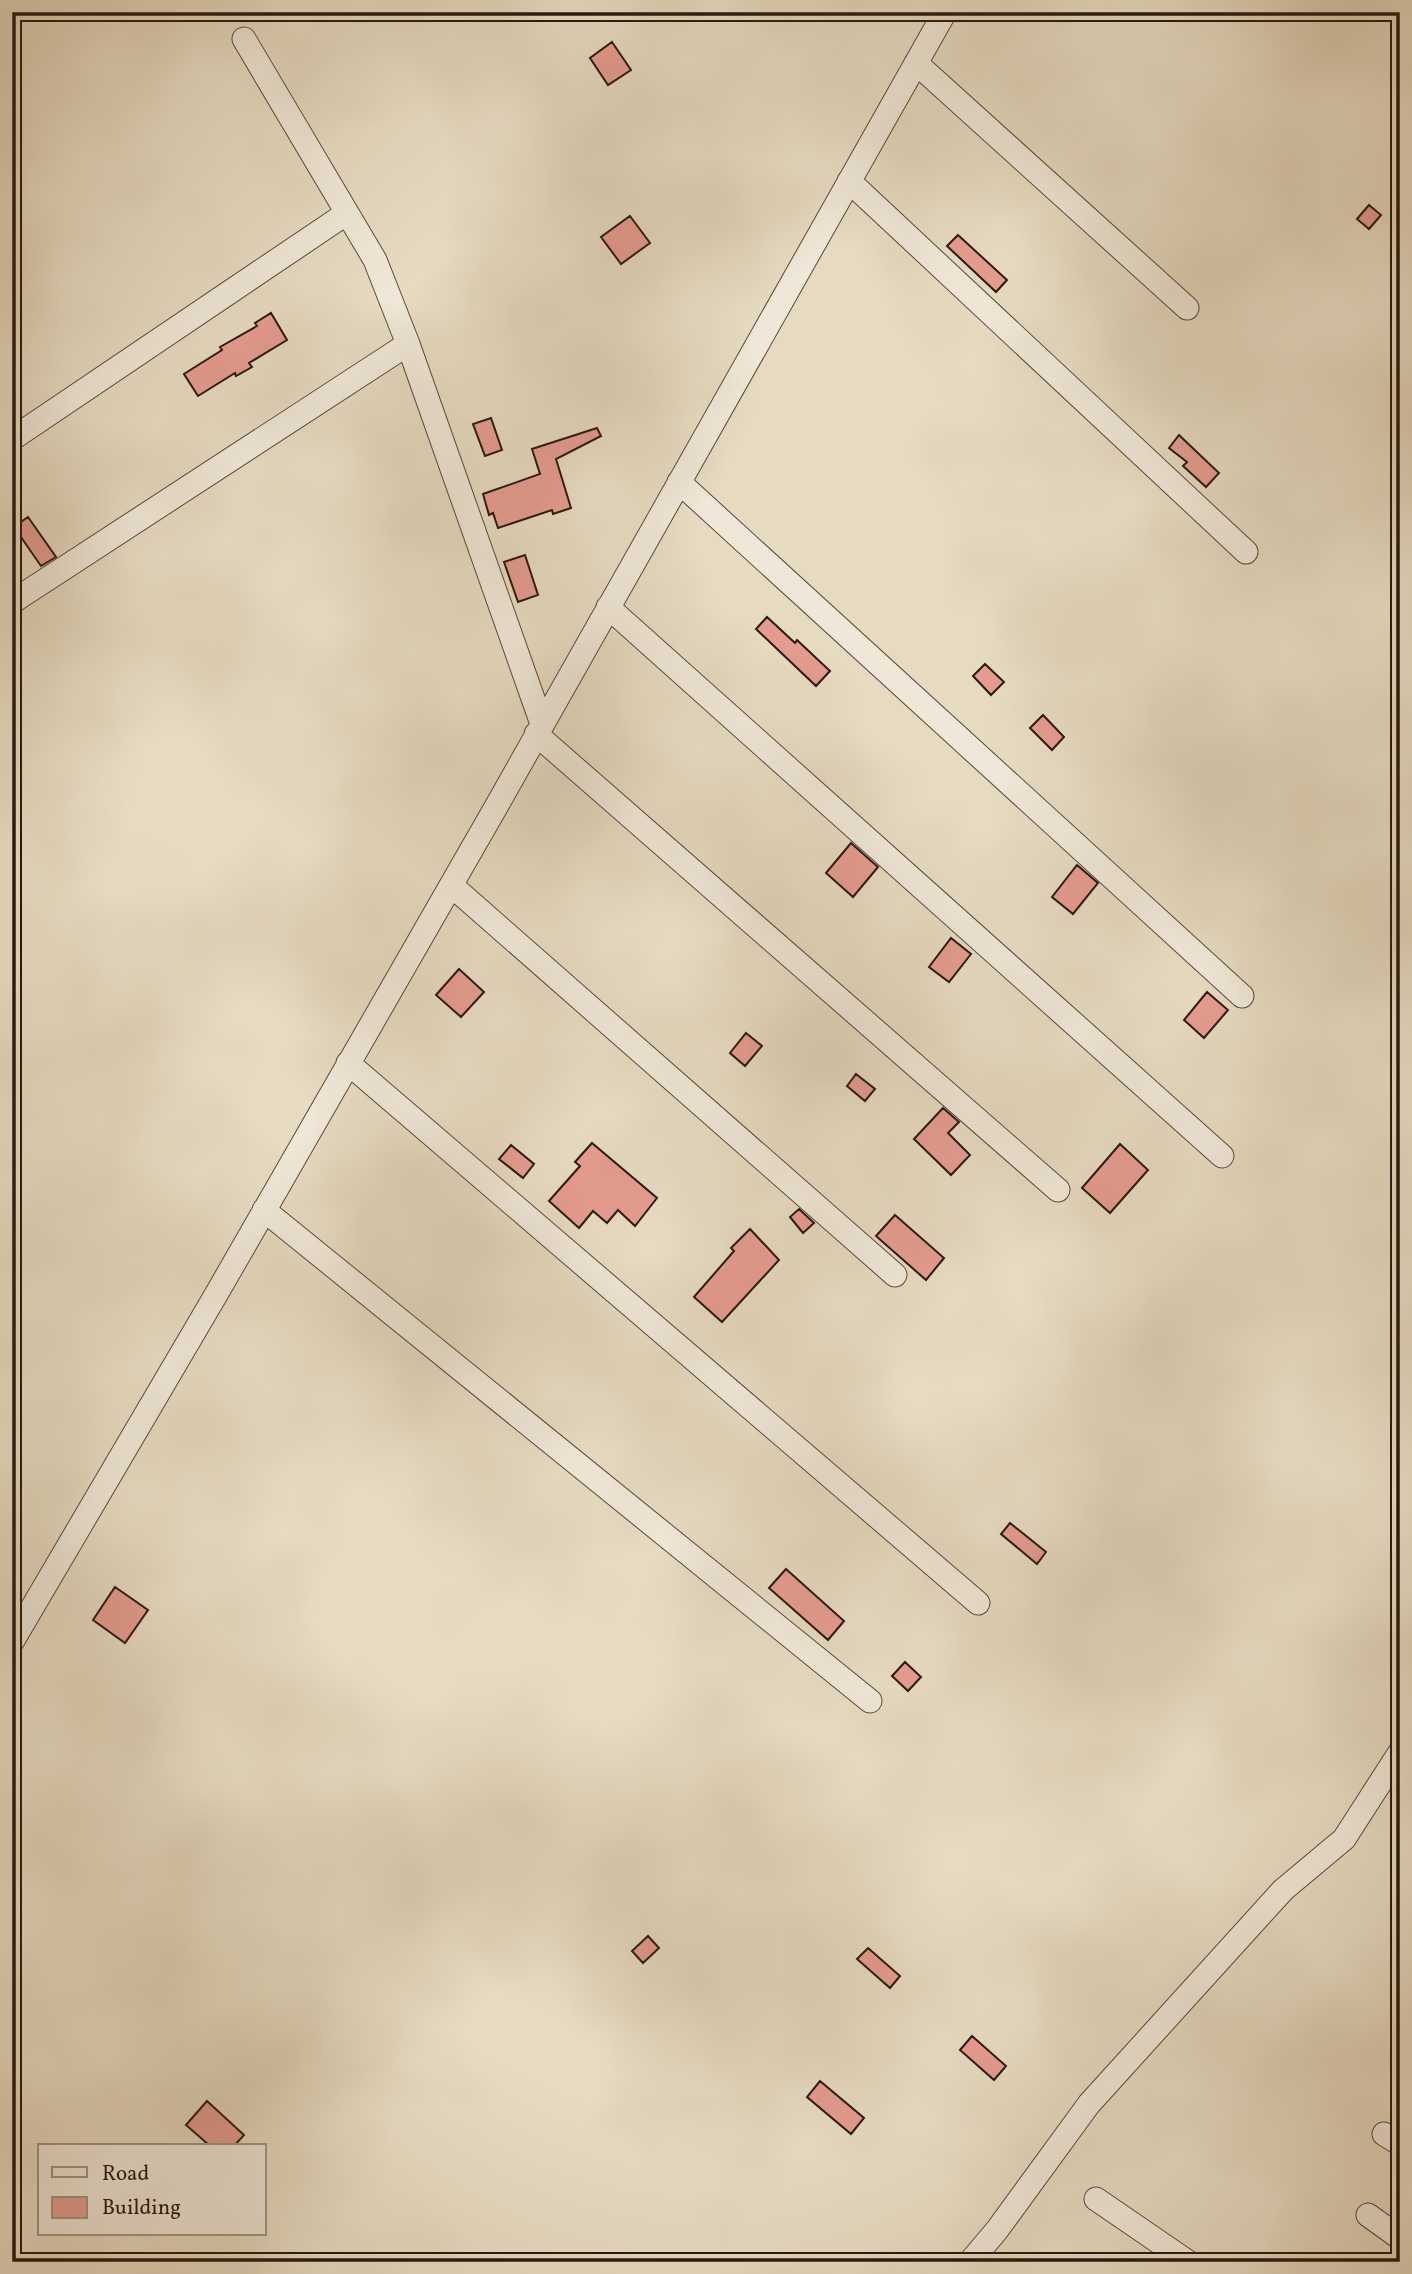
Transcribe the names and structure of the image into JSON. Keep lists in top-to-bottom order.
{
  "legend": ["Road", "Building"]
}
